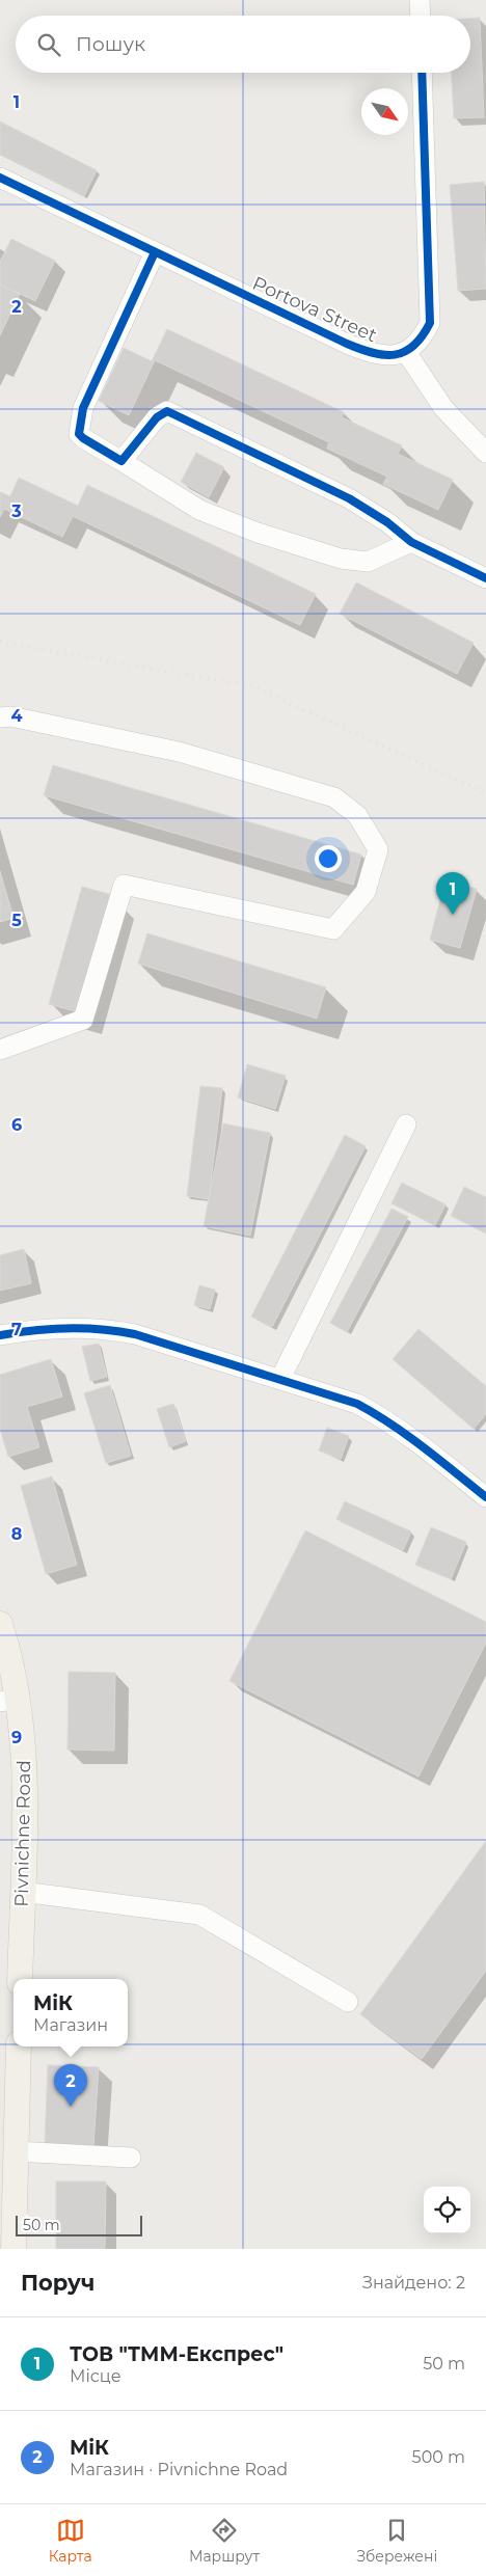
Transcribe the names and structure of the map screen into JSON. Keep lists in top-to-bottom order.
{
  "streets": {
    "main road": ["Pivnichne Road"],
    "street": ["Portova Street"]
  },
  "scale_bar": "50 m",
  "north": "bottom right",
  "page": {
    "search": "Пошук",
    "pins": ["1", "2"],
    "popup": ["МіК", "Магазин"],
    "scale": "50 m",
    "heading": ["Поруч", "Знайдено: 2"],
    "list": [
      {
        "mark": "1",
        "name": "ТОВ \"ТММ-Експрес\"",
        "note": "Місце",
        "value": "50 m"
      },
      {
        "mark": "2",
        "name": "МіК",
        "note": "Магазин · Pivnichne Road",
        "value": "500 m"
      }
    ],
    "nav": ["Карта", "Маршрут", "Збережені"]
  },
  "grid": {
    "rows": [
      "1",
      "2",
      "3",
      "4",
      "5",
      "6",
      "7",
      "8",
      "9"
    ]
  }
}
